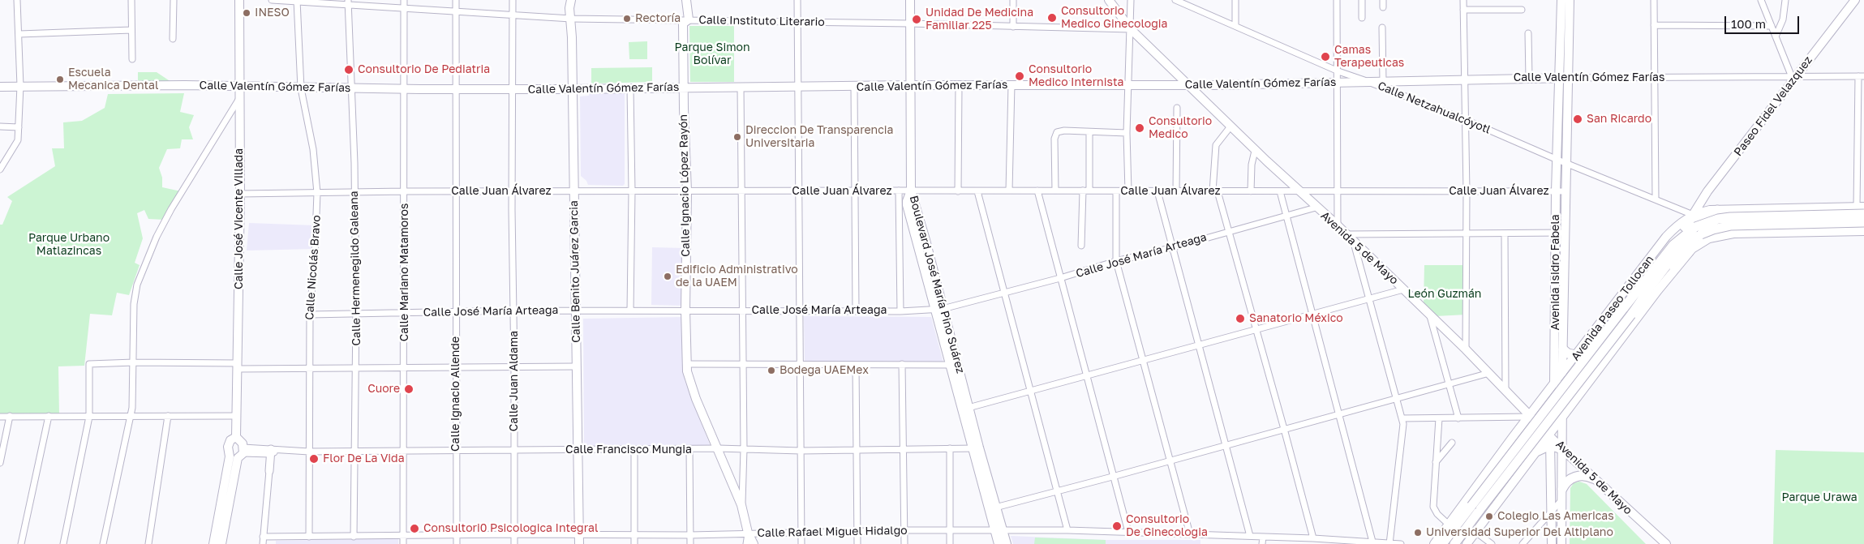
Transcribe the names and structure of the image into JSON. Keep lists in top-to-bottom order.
{
  "streets": {
    "main road": [
      "Calle Valentín Gómez Farías",
      "Paseo Fidel Velazquez",
      "Calle Ignacio López Rayón",
      "Calle José Vicente Villada",
      "Avenida 5 de Mayo",
      "Calle Benito Juárez Garcia",
      "Avenida Isidro Fabela",
      "Boulevard José María Pino Suárez",
      "Avenida Paseo Tollocan"
    ],
    "street": [
      "Calle Instituto Literario",
      "Calle Netzahualcóyotl",
      "Calle Juan Álvarez",
      "Calle José María Arteaga",
      "Calle Nicolás Bravo",
      "Calle Hermenegildo Galeana",
      "Calle Mariano Matamoros",
      "Calle Juan Aldama",
      "Calle Ignacio Allende",
      "Calle Francisco Mungia",
      "Calle Rafael Miguel Hidalgo"
    ]
  },
  "crossings": [
    ["Calle Instituto Literario", "Calle Ignacio López Rayón"],
    ["Calle Instituto Literario", "Avenida 5 de Mayo"],
    ["Calle Instituto Literario", "Calle Nicolás Bravo"],
    ["Calle Instituto Literario", "Calle Hermenegildo Galeana"],
    ["Calle Instituto Literario", "Calle Benito Juárez Garcia"],
    ["Calle Instituto Literario", "Calle Mariano Matamoros"],
    ["Calle Instituto Literario", "Calle Juan Aldama"],
    ["Calle Instituto Literario", "Calle Ignacio Allende"],
    ["Calle Valentín Gómez Farías", "Paseo Fidel Velazquez"],
    ["Calle Valentín Gómez Farías", "Calle Netzahualcóyotl"],
    ["Calle Valentín Gómez Farías", "Calle Ignacio López Rayón"],
    ["Calle Valentín Gómez Farías", "Calle José Vicente Villada"],
    ["Calle Valentín Gómez Farías", "Avenida 5 de Mayo"],
    ["Calle Valentín Gómez Farías", "Calle Nicolás Bravo"],
    ["Calle Valentín Gómez Farías", "Calle Hermenegildo Galeana"],
    ["Calle Valentín Gómez Farías", "Calle Benito Juárez Garcia"],
    ["Calle Valentín Gómez Farías", "Calle Mariano Matamoros"],
    ["Calle Valentín Gómez Farías", "Avenida Isidro Fabela"],
    ["Calle Valentín Gómez Farías", "Calle Juan Aldama"],
    ["Calle Valentín Gómez Farías", "Calle Ignacio Allende"],
    ["Paseo Fidel Velazquez", "Calle Netzahualcóyotl"],
    ["Paseo Fidel Velazquez", "Avenida Paseo Tollocan"],
    ["Calle Netzahualcóyotl", "Avenida Isidro Fabela"],
    ["Calle Netzahualcóyotl", "Avenida Paseo Tollocan"],
    ["Calle Ignacio López Rayón", "Calle Juan Álvarez"],
    ["Calle Ignacio López Rayón", "Calle José María Arteaga"],
    ["Calle Ignacio López Rayón", "Calle Francisco Mungia"],
    ["Calle Ignacio López Rayón", "Calle Rafael Miguel Hidalgo"],
    ["Calle Juan Álvarez", "Calle José Vicente Villada"],
    ["Calle Juan Álvarez", "Avenida 5 de Mayo"],
    ["Calle Juan Álvarez", "Calle Nicolás Bravo"],
    ["Calle Juan Álvarez", "Calle Hermenegildo Galeana"],
    ["Calle Juan Álvarez", "Calle Benito Juárez Garcia"],
    ["Calle Juan Álvarez", "Calle Mariano Matamoros"],
    ["Calle Juan Álvarez", "Avenida Isidro Fabela"],
    ["Calle Juan Álvarez", "Boulevard José María Pino Suárez"],
    ["Calle Juan Álvarez", "Calle Juan Aldama"],
    ["Calle Juan Álvarez", "Calle Ignacio Allende"],
    ["Avenida 5 de Mayo", "Calle José María Arteaga"],
    ["Avenida 5 de Mayo", "Avenida Isidro Fabela"],
    ["Avenida 5 de Mayo", "Avenida Paseo Tollocan"],
    ["Calle José María Arteaga", "Calle Nicolás Bravo"],
    ["Calle José María Arteaga", "Calle Hermenegildo Galeana"],
    ["Calle José María Arteaga", "Calle Benito Juárez Garcia"],
    ["Calle José María Arteaga", "Calle Mariano Matamoros"],
    ["Calle José María Arteaga", "Boulevard José María Pino Suárez"],
    ["Calle José María Arteaga", "Calle Juan Aldama"],
    ["Calle José María Arteaga", "Calle Ignacio Allende"],
    ["Calle Nicolás Bravo", "Calle Francisco Mungia"],
    ["Calle Nicolás Bravo", "Calle Rafael Miguel Hidalgo"],
    ["Calle Hermenegildo Galeana", "Calle Francisco Mungia"],
    ["Calle Hermenegildo Galeana", "Calle Rafael Miguel Hidalgo"],
    ["Calle Benito Juárez Garcia", "Calle Francisco Mungia"],
    ["Calle Benito Juárez Garcia", "Calle Rafael Miguel Hidalgo"],
    ["Calle Mariano Matamoros", "Calle Francisco Mungia"],
    ["Calle Mariano Matamoros", "Calle Rafael Miguel Hidalgo"],
    ["Avenida Isidro Fabela", "Avenida Paseo Tollocan"],
    ["Boulevard José María Pino Suárez", "Calle Francisco Mungia"],
    ["Boulevard José María Pino Suárez", "Calle Rafael Miguel Hidalgo"],
    ["Calle Juan Aldama", "Calle Francisco Mungia"],
    ["Calle Juan Aldama", "Calle Rafael Miguel Hidalgo"],
    ["Calle Ignacio Allende", "Calle Francisco Mungia"],
    ["Calle Ignacio Allende", "Calle Rafael Miguel Hidalgo"]
  ],
  "parks": [
    "Parque Simon Bolívar",
    "Parque Urbano Matlazincas",
    "León Guzmán",
    "Parque Urawa"
  ],
  "places": [
    "INESO",
    "Consultorio Medico Ginecologia",
    "Rectoría",
    "Unidad De Medicina Familiar 225",
    "Camas Terapeuticas",
    "Consultorio De Pediatria",
    "Consultorio Medico Internista",
    "Escuela Mecanica Dental",
    "San Ricardo",
    "Consultorio Medico",
    "Direccion De Transparencia Universitaria",
    "Edificio Administrativo de la UAEM",
    "Sanatorio México",
    "Bodega UAEMex",
    "Cuore",
    "Flor De La Vida",
    "Colegio Las Americas",
    "Consultorio De Ginecologia",
    "Consultori0 Psicologica Integral",
    "Universidad Superior Del Altiplano"
  ],
  "scale_bar": "100 m"
}
